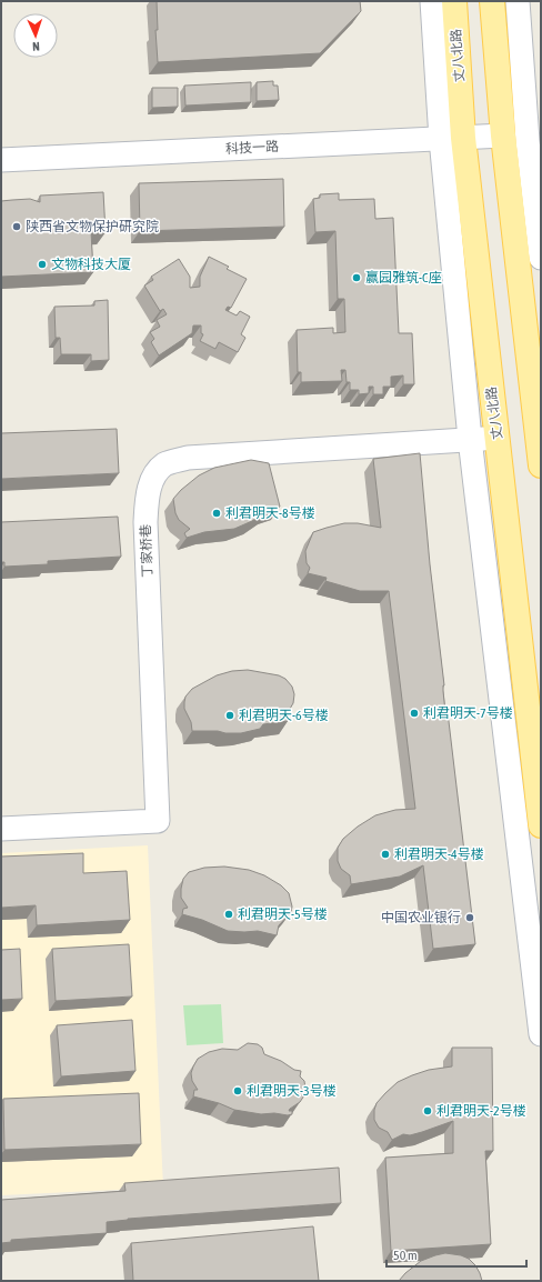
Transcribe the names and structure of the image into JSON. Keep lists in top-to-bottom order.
{
  "streets": {
    "main road": ["丈八北路"],
    "street": ["科技一路", "丁家桥巷"]
  },
  "crossings": [
    ["丈八北路", "科技一路"],
    ["丈八北路", "丁家桥巷"]
  ],
  "places": [
    "陕西省文物保护研究院",
    "文物科技大厦",
    "赢园雅筑-C座",
    "利君明天-8号楼",
    "利君明天-7号楼",
    "利君明天-6号楼",
    "利君明天-4号楼",
    "利君明天-5号楼",
    "中国农业银行",
    "利君明天-3号楼",
    "利君明天-2号楼"
  ],
  "scale_bar": "50 m",
  "north": "bottom"
}
